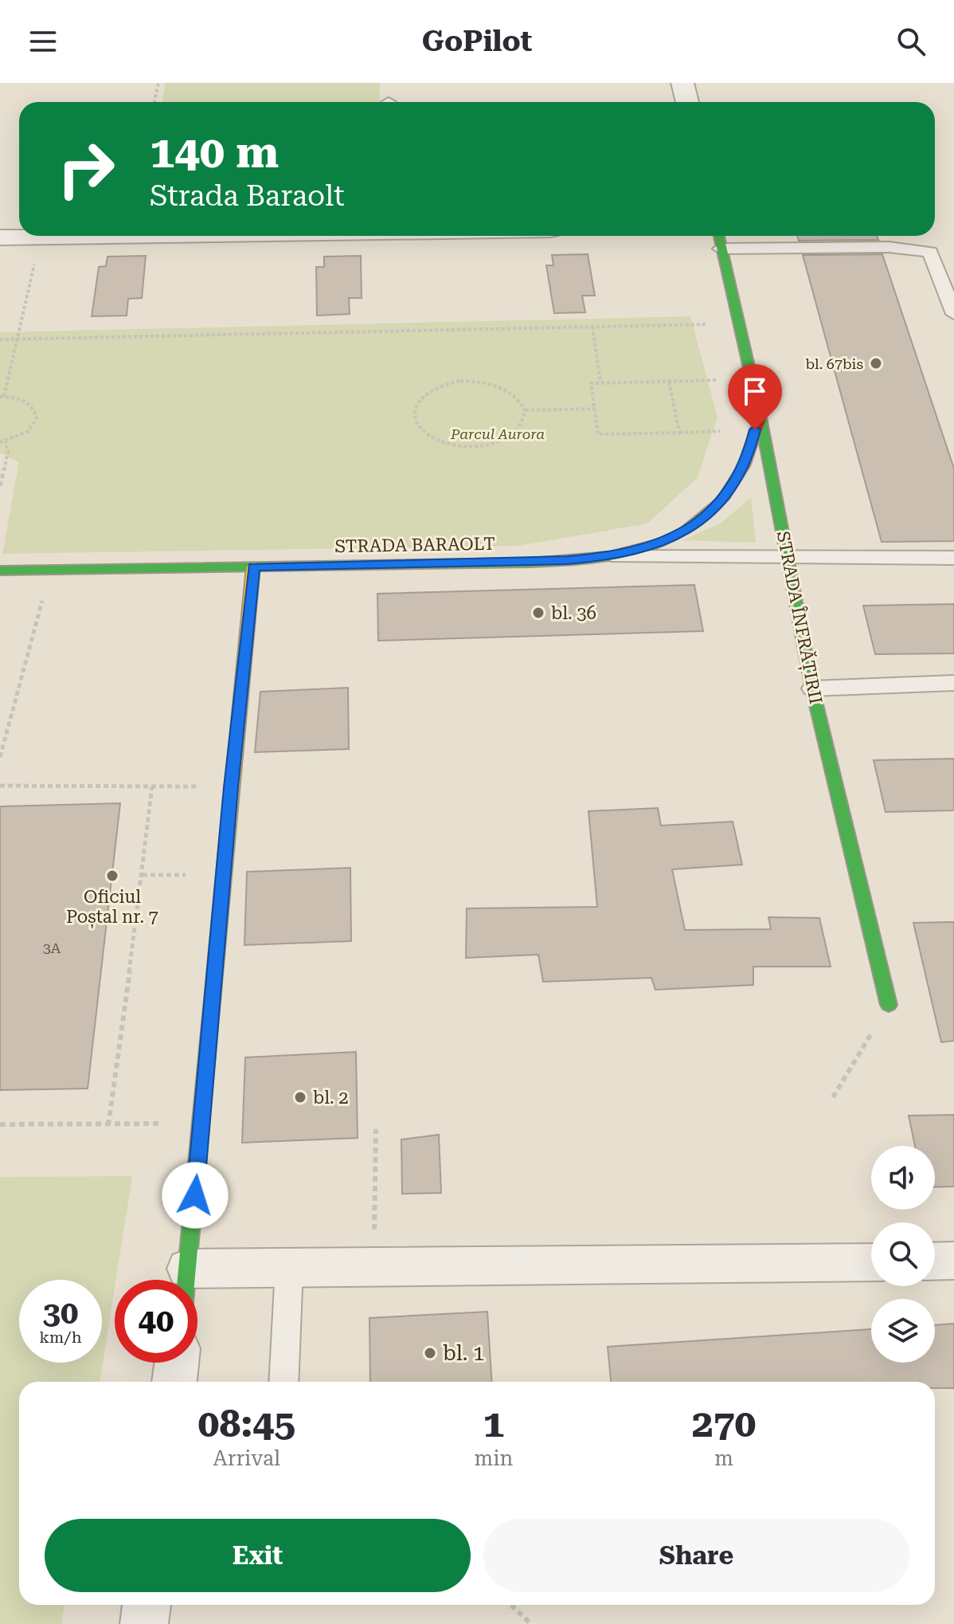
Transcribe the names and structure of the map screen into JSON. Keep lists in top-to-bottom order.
{
  "streets": {
    "street": ["STRADA BARAOLT", "STRADA ÎNFRĂȚIRII"]
  },
  "crossings": [
    ["STRADA BARAOLT", "STRADA ÎNFRĂȚIRII"]
  ],
  "parks": ["Parcul Aurora"],
  "places": [
    "bl. 67bis",
    "bl. 36",
    "Oficiul Poștal nr. 7",
    "bl. 2",
    "bl. 1"
  ],
  "house_numbers": ["3A"],
  "page": {
    "header": "GoPilot",
    "turn": ["140 m", "Strada Baraolt"],
    "speed": "30 km/h",
    "limit": "40",
    "eta": [
      "08:45",
      "Arrival",
      "1",
      "min",
      "270",
      "m"
    ],
    "buttons": ["Exit", "Share"]
  }
}
